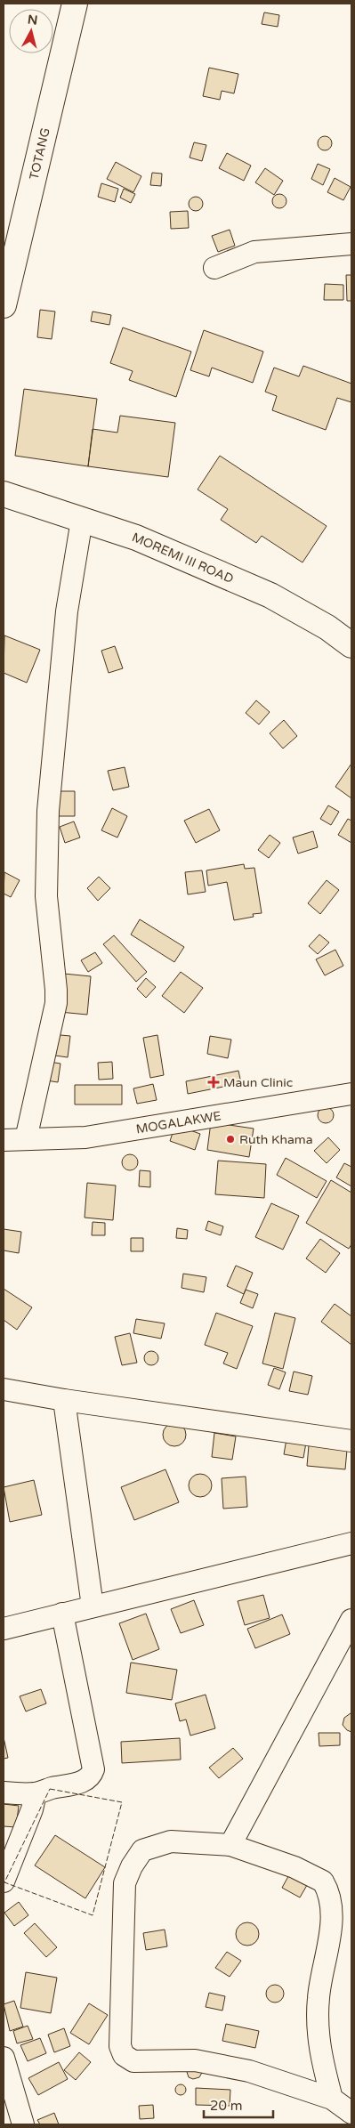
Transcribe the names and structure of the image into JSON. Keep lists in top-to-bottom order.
{
  "streets": {
    "street": ["TOTANG", "MOREMI III ROAD", "MOGALAKWE"]
  },
  "places": {
    "health": ["Maun Clinic"],
    "other": ["Ruth Khama"]
  },
  "scale_bar": "20 m",
  "north": "top"
}
